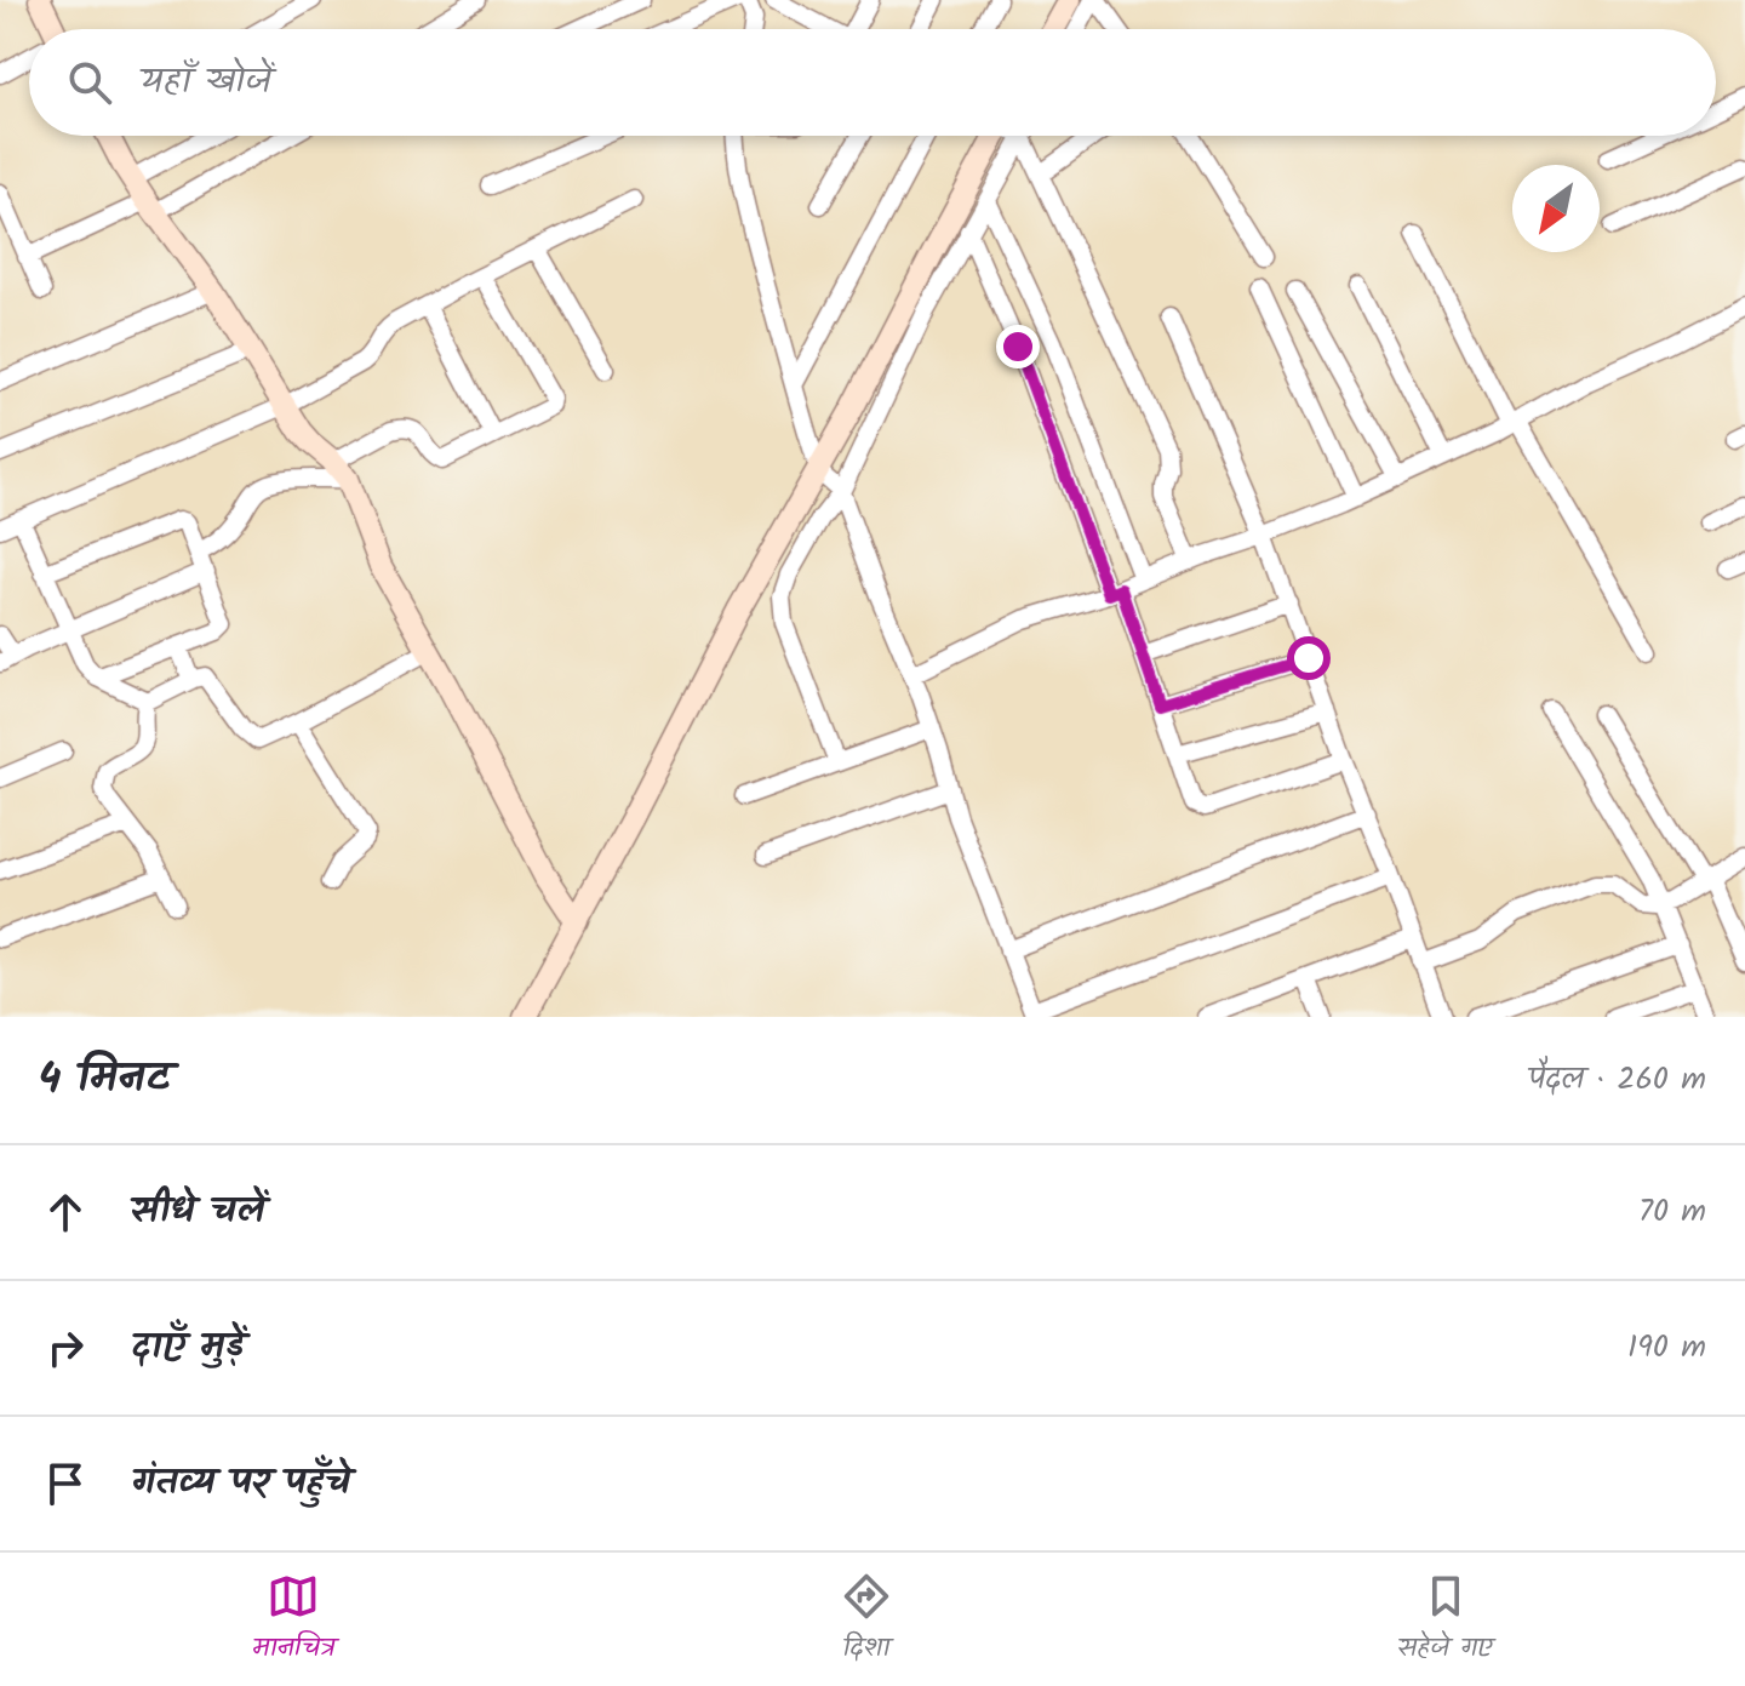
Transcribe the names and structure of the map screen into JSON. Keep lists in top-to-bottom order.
{
  "north": "bottom left",
  "page": {
    "search": "यहाँ खोजें",
    "heading": ["4 मिनट", "पैदल · 260 m"],
    "list": [
      ["सीधे चलें", "70 m"],
      ["दाएँ मुड़ें", "190 m"],
      "गंतव्य पर पहुँचे"
    ],
    "nav": ["मानचित्र", "दिशा", "सहेजे गए"]
  }
}
